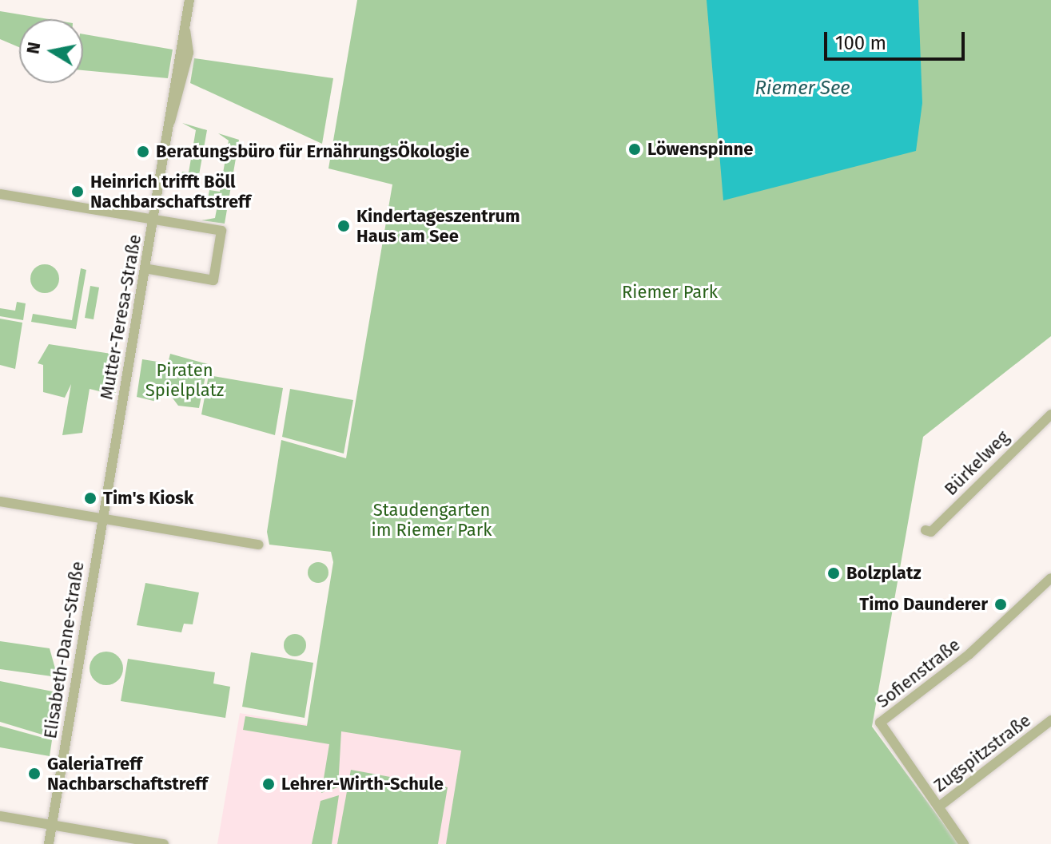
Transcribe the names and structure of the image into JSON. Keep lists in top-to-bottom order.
{
  "streets": {
    "street": [
      "Mutter-Teresa-Straße",
      "Bürkelweg",
      "Elisabeth-Dane-Straße",
      "Sofienstraße",
      "Zugspitzstraße"
    ]
  },
  "crossings": [
    ["Mutter-Teresa-Straße", "Elisabeth-Dane-Straße"],
    ["Sofienstraße", "Zugspitzstraße"]
  ],
  "water": ["Riemer See"],
  "parks": ["Riemer Park", "Piraten Spielplatz", "Staudengarten im Riemer Park"],
  "places": [
    "Löwenspinne",
    "Beratungsbüro für ErnährungsÖkologie",
    "Heinrich trifft Böll Nachbarschaftstreff",
    "Kindertageszentrum Haus am See",
    "Tim's Kiosk",
    "Bolzplatz",
    "Timo Daunderer",
    "GaleriaTreff Nachbarschaftstreff",
    "Lehrer-Wirth-Schule"
  ],
  "scale_bar": "100 m",
  "north": "left"
}
